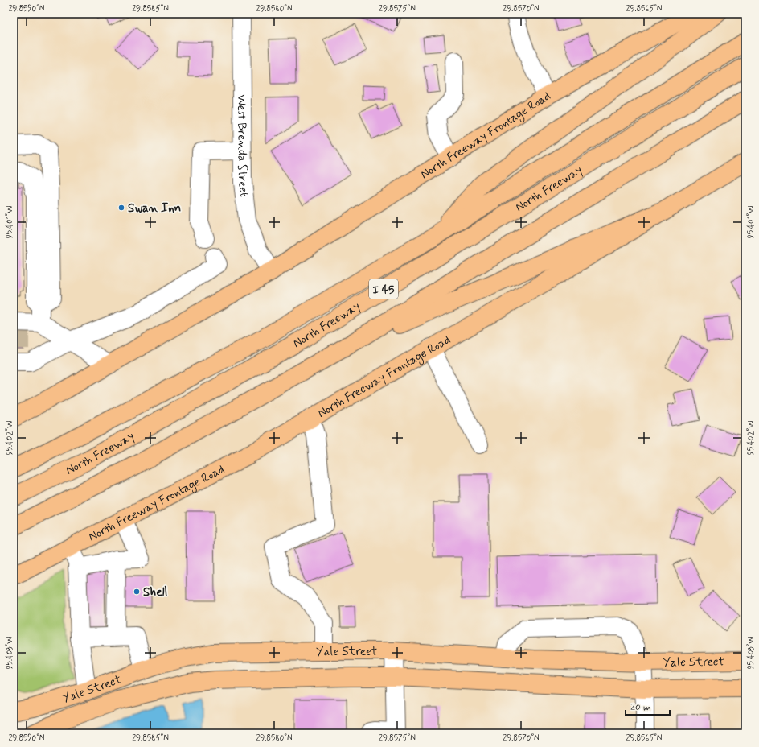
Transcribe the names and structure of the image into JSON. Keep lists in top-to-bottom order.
{
  "streets": {
    "main road": [
      "North Freeway Frontage Road",
      "North Freeway",
      "I 45",
      "Yale Street"
    ],
    "street": ["West Brenda Street"]
  },
  "crossings": [
    ["North Freeway Frontage Road", "West Brenda Street"]
  ],
  "places": ["Swan Inn", "Shell"],
  "scale_bar": "20 m",
  "coordinates": [
    "29.8590°N",
    "29.8585°N",
    "29.8580°N",
    "29.8575°N",
    "29.8570°N",
    "29.8565°N",
    "95.401°W",
    "95.402°W",
    "95.403°W"
  ]
}
